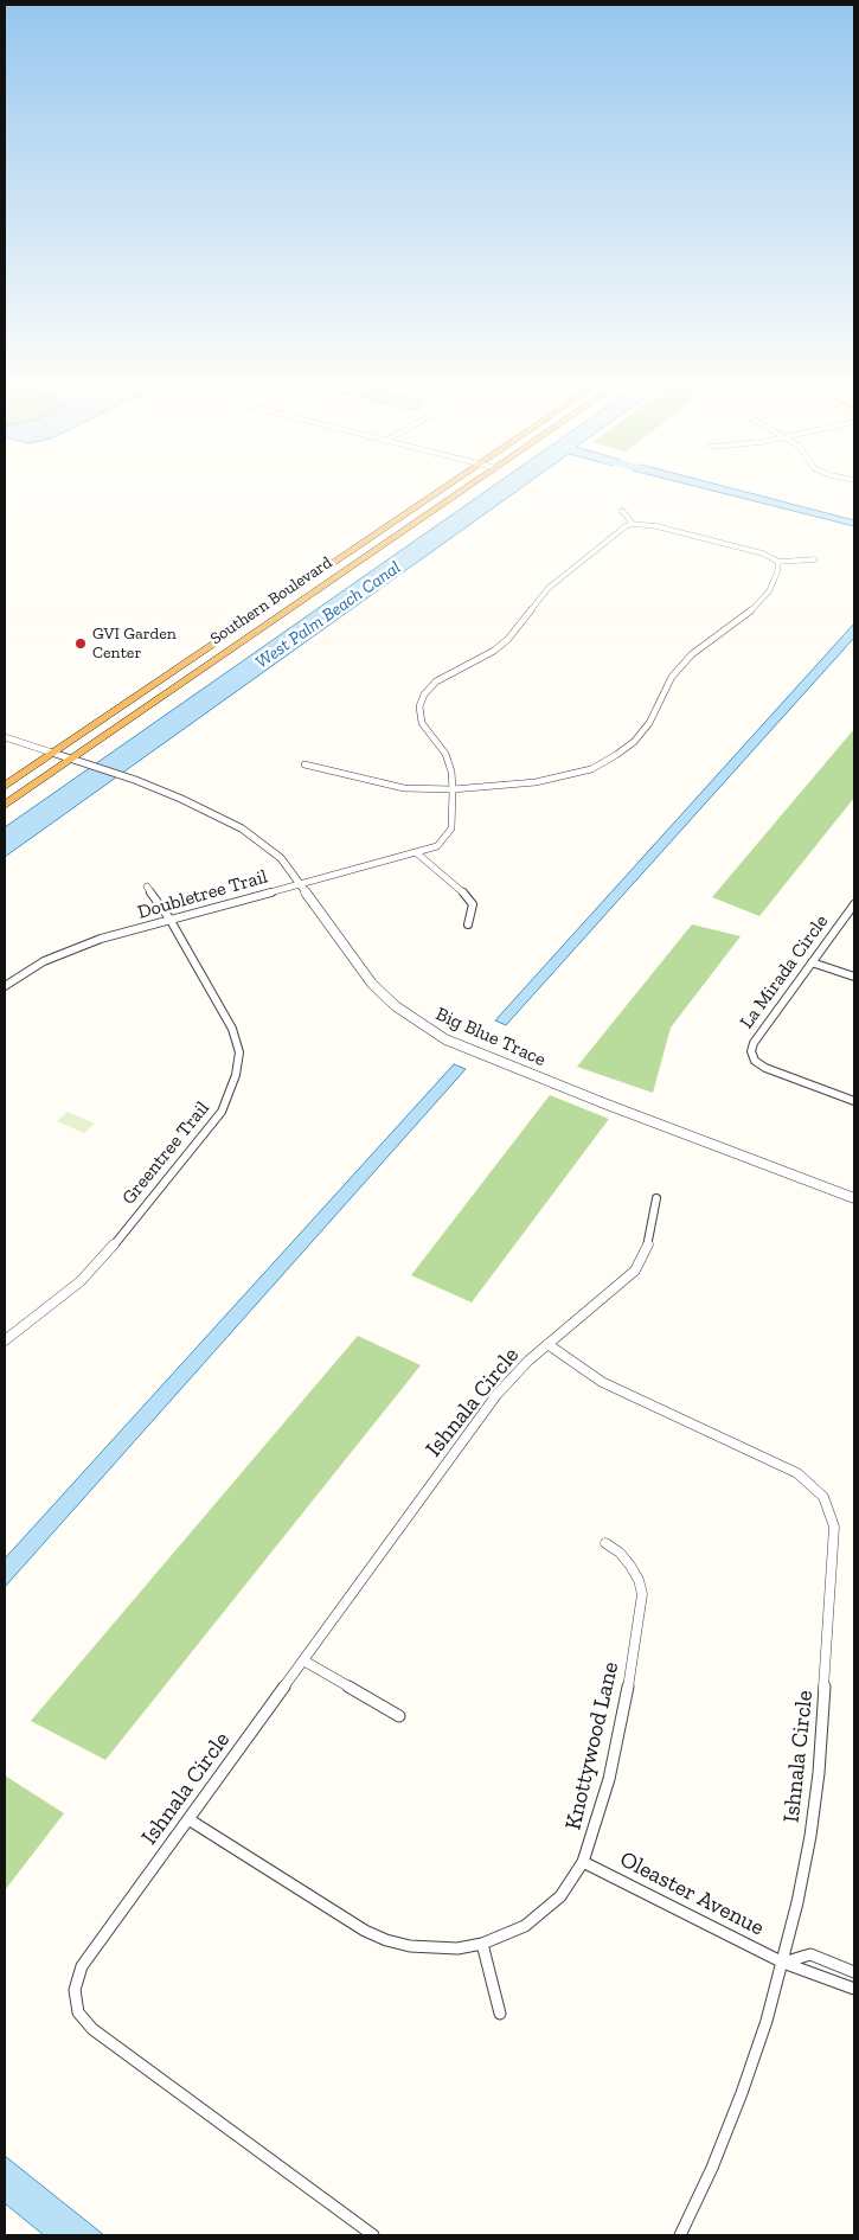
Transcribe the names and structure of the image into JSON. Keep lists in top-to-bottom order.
{
  "streets": {
    "highway": ["Southern Boulevard"],
    "street": [
      "Doubletree Trail",
      "La Mirada Circle",
      "Big Blue Trace",
      "Greentree Trail",
      "Ishnala Circle",
      "Knottywood Lane",
      "Oleaster Avenue"
    ]
  },
  "crossings": [
    ["Southern Boulevard", "Big Blue Trace"],
    ["Doubletree Trail", "Big Blue Trace"],
    ["Doubletree Trail", "Greentree Trail"],
    ["Ishnala Circle", "Knottywood Lane"],
    ["Ishnala Circle", "Oleaster Avenue"],
    ["Knottywood Lane", "Oleaster Avenue"]
  ],
  "water": ["West Palm Beach Canal"],
  "places": ["GVI Garden Center"]
}
